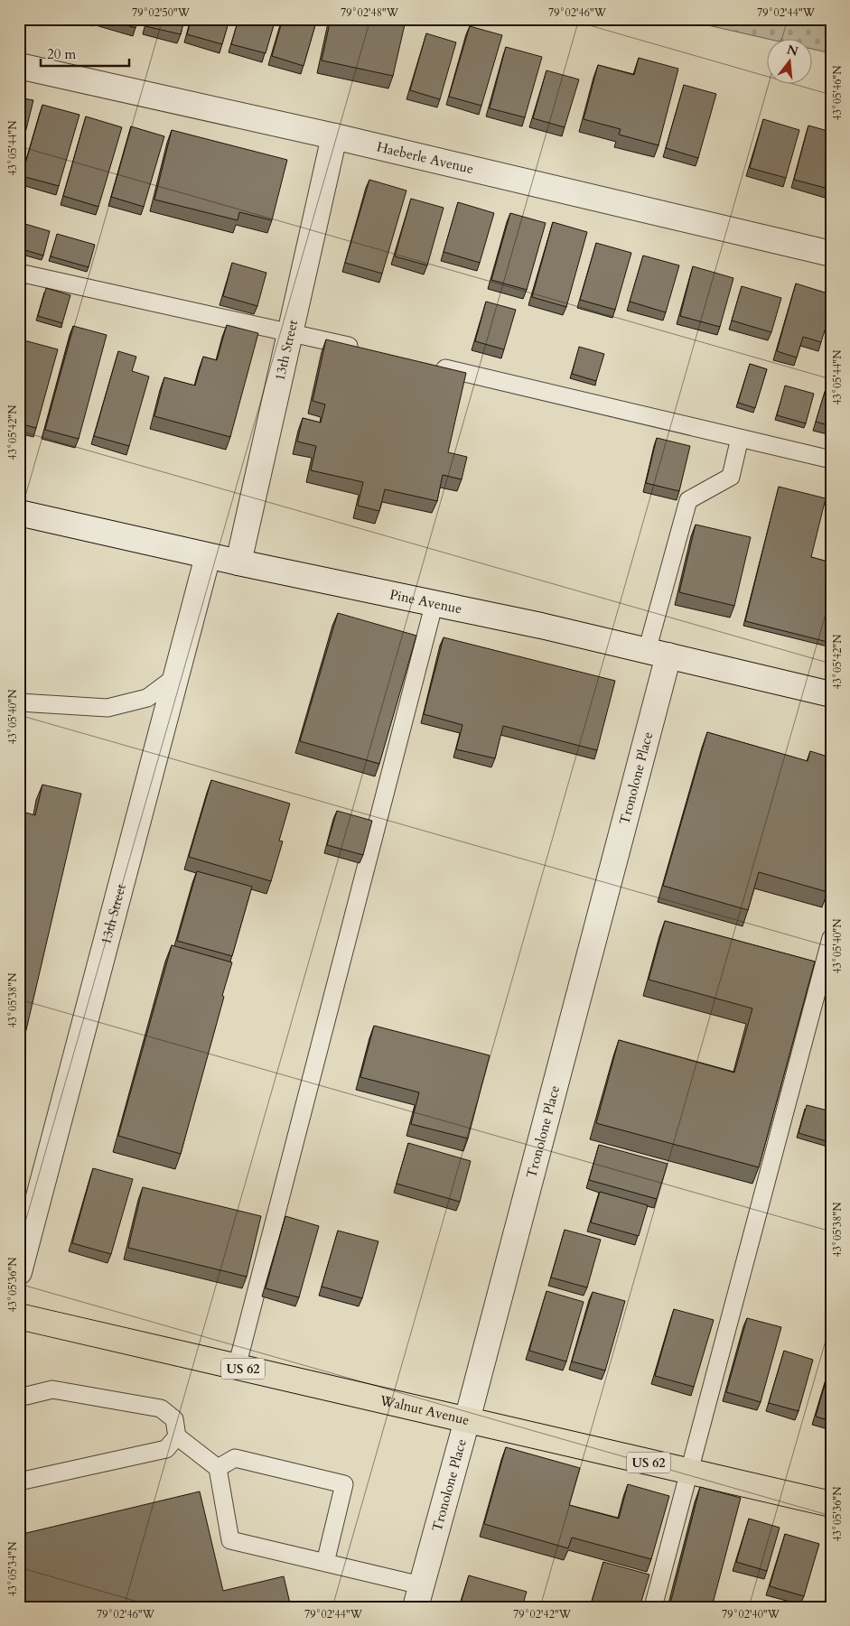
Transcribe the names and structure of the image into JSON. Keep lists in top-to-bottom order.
{
  "streets": {
    "main road": ["US 62", "Walnut Avenue"],
    "street": [
      "Haeberle Avenue",
      "13th Street",
      "Pine Avenue",
      "Tronolone Place"
    ]
  },
  "crossings": [
    ["Haeberle Avenue", "13th Street"],
    ["13th Street", "Pine Avenue"],
    ["Pine Avenue", "Tronolone Place"],
    ["Tronolone Place", "Walnut Avenue"]
  ],
  "scale_bar": "20 m",
  "north": "top",
  "coordinates": [
    "79°02'50\"W",
    "79°02'48\"W",
    "79°02'46\"W",
    "79°02'44\"W",
    "43°05'46\"N",
    "43°05'44\"N",
    "43°05'42\"N",
    "43°05'40\"N",
    "43°05'38\"N",
    "43°05'36\"N",
    "43°05'34\"N",
    "79°02'42\"W",
    "79°02'40\"W"
  ]
}
